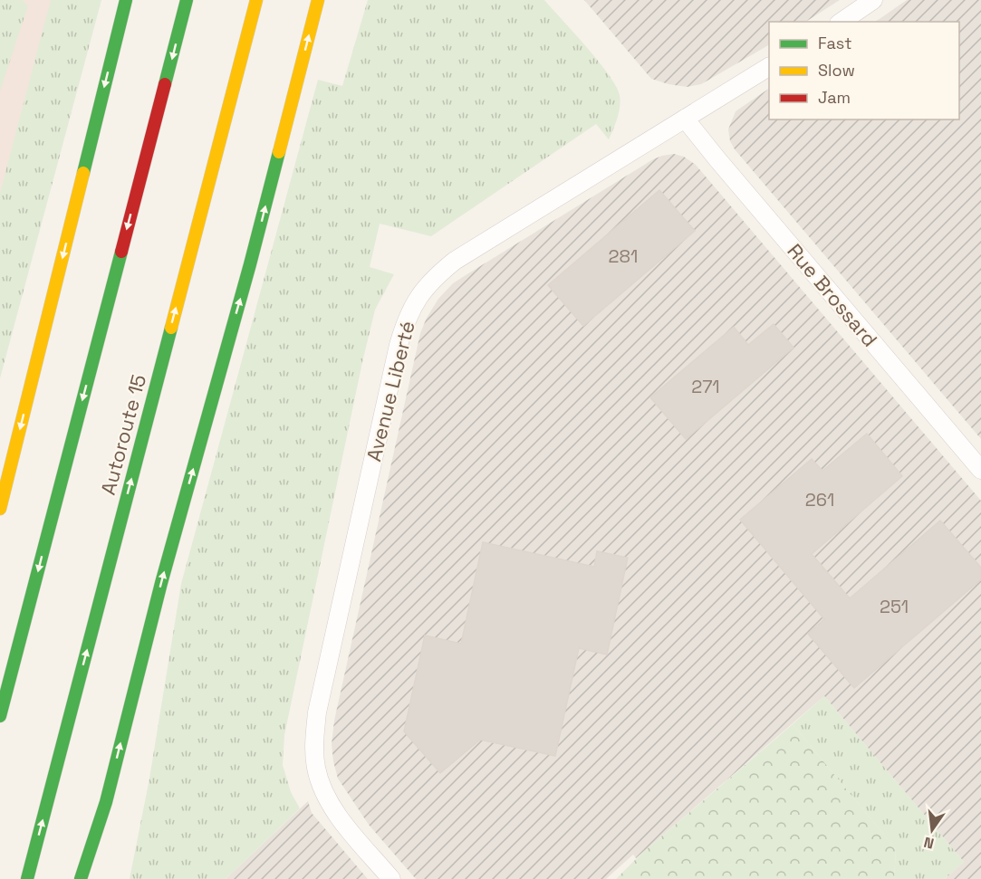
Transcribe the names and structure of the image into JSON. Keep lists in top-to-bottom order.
{
  "streets": {
    "highway": ["Autoroute 15"],
    "street": ["Rue Brossard", "Avenue Liberté"]
  },
  "crossings": [
    ["Rue Brossard", "Avenue Liberté"]
  ],
  "house_numbers": [
    "281",
    "271",
    "261",
    "251"
  ],
  "legend": ["Fast", "Slow", "Jam"],
  "north": "bottom"
}
